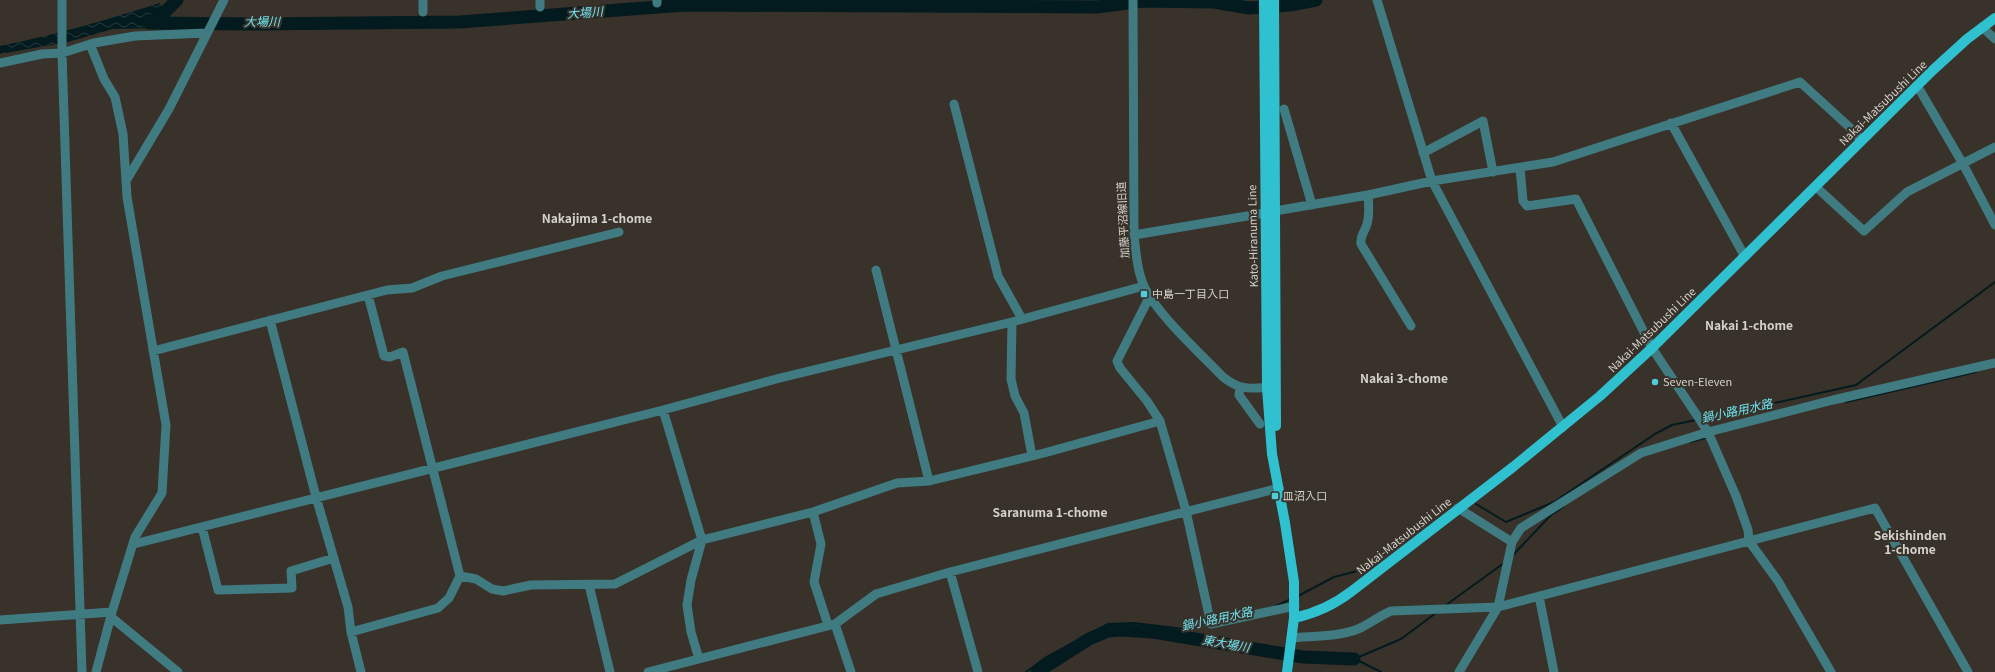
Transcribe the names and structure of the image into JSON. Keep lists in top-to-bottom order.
{
  "streets": {
    "main road": ["Nakai-Matsubushi Line", "Kato-Hiranuma Line"],
    "street": ["加藤平沼線旧道"]
  },
  "crossings": [
    ["Nakai-Matsubushi Line", "Kato-Hiranuma Line"]
  ],
  "districts": [
    "Nakajima 1-chome",
    "Nakai 1-chome",
    "Nakai 3-chome",
    "Saranuma 1-chome",
    "Sekishinden 1-chome"
  ],
  "water": ["大場川", "鍋小路用水路", "東大場川"],
  "places": {
    "transit": ["中島一丁目入口", "皿沼入口"],
    "other": ["Seven-Eleven"]
  }
}
